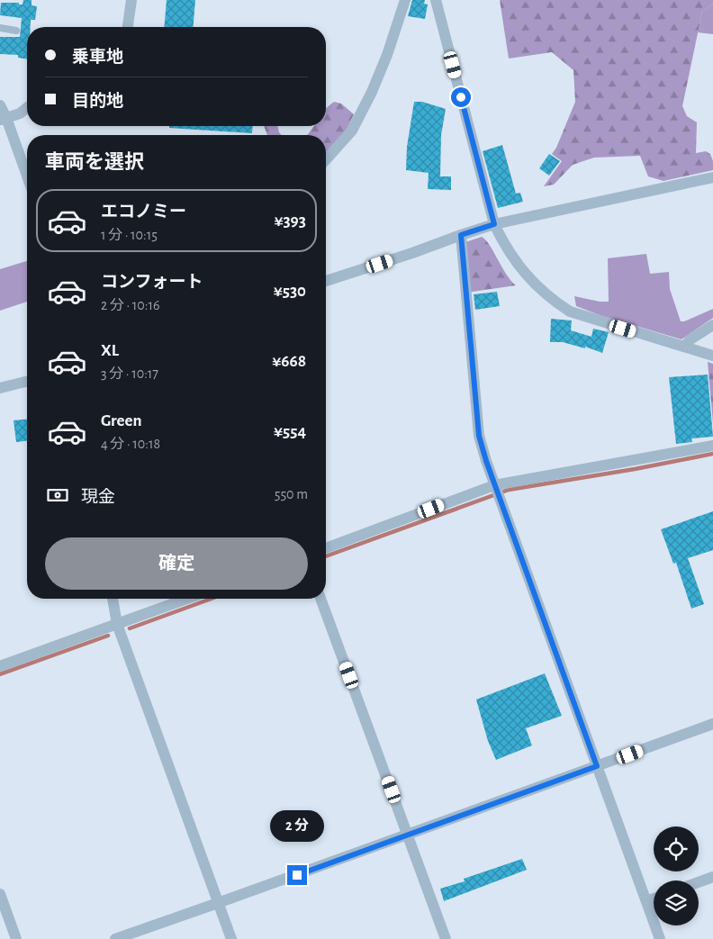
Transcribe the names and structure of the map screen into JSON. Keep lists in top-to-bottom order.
{
  "page": {
    "banner": ["乗車地", "目的地"],
    "heading": "車両を選択",
    "list": [
      {
        "name": "エコノミー",
        "note": "1 分 · 10:15",
        "value": "¥393"
      },
      {
        "name": "コンフォート",
        "note": "2 分 · 10:16",
        "value": "¥530"
      },
      {
        "name": "XL",
        "note": "3 分 · 10:17",
        "value": "¥668"
      },
      {
        "name": "Green",
        "note": "4 分 · 10:18",
        "value": "¥554"
      }
    ],
    "pay": ["現金", "550 m"],
    "buttons": "確定",
    "bubble": "2 分"
  }
}
